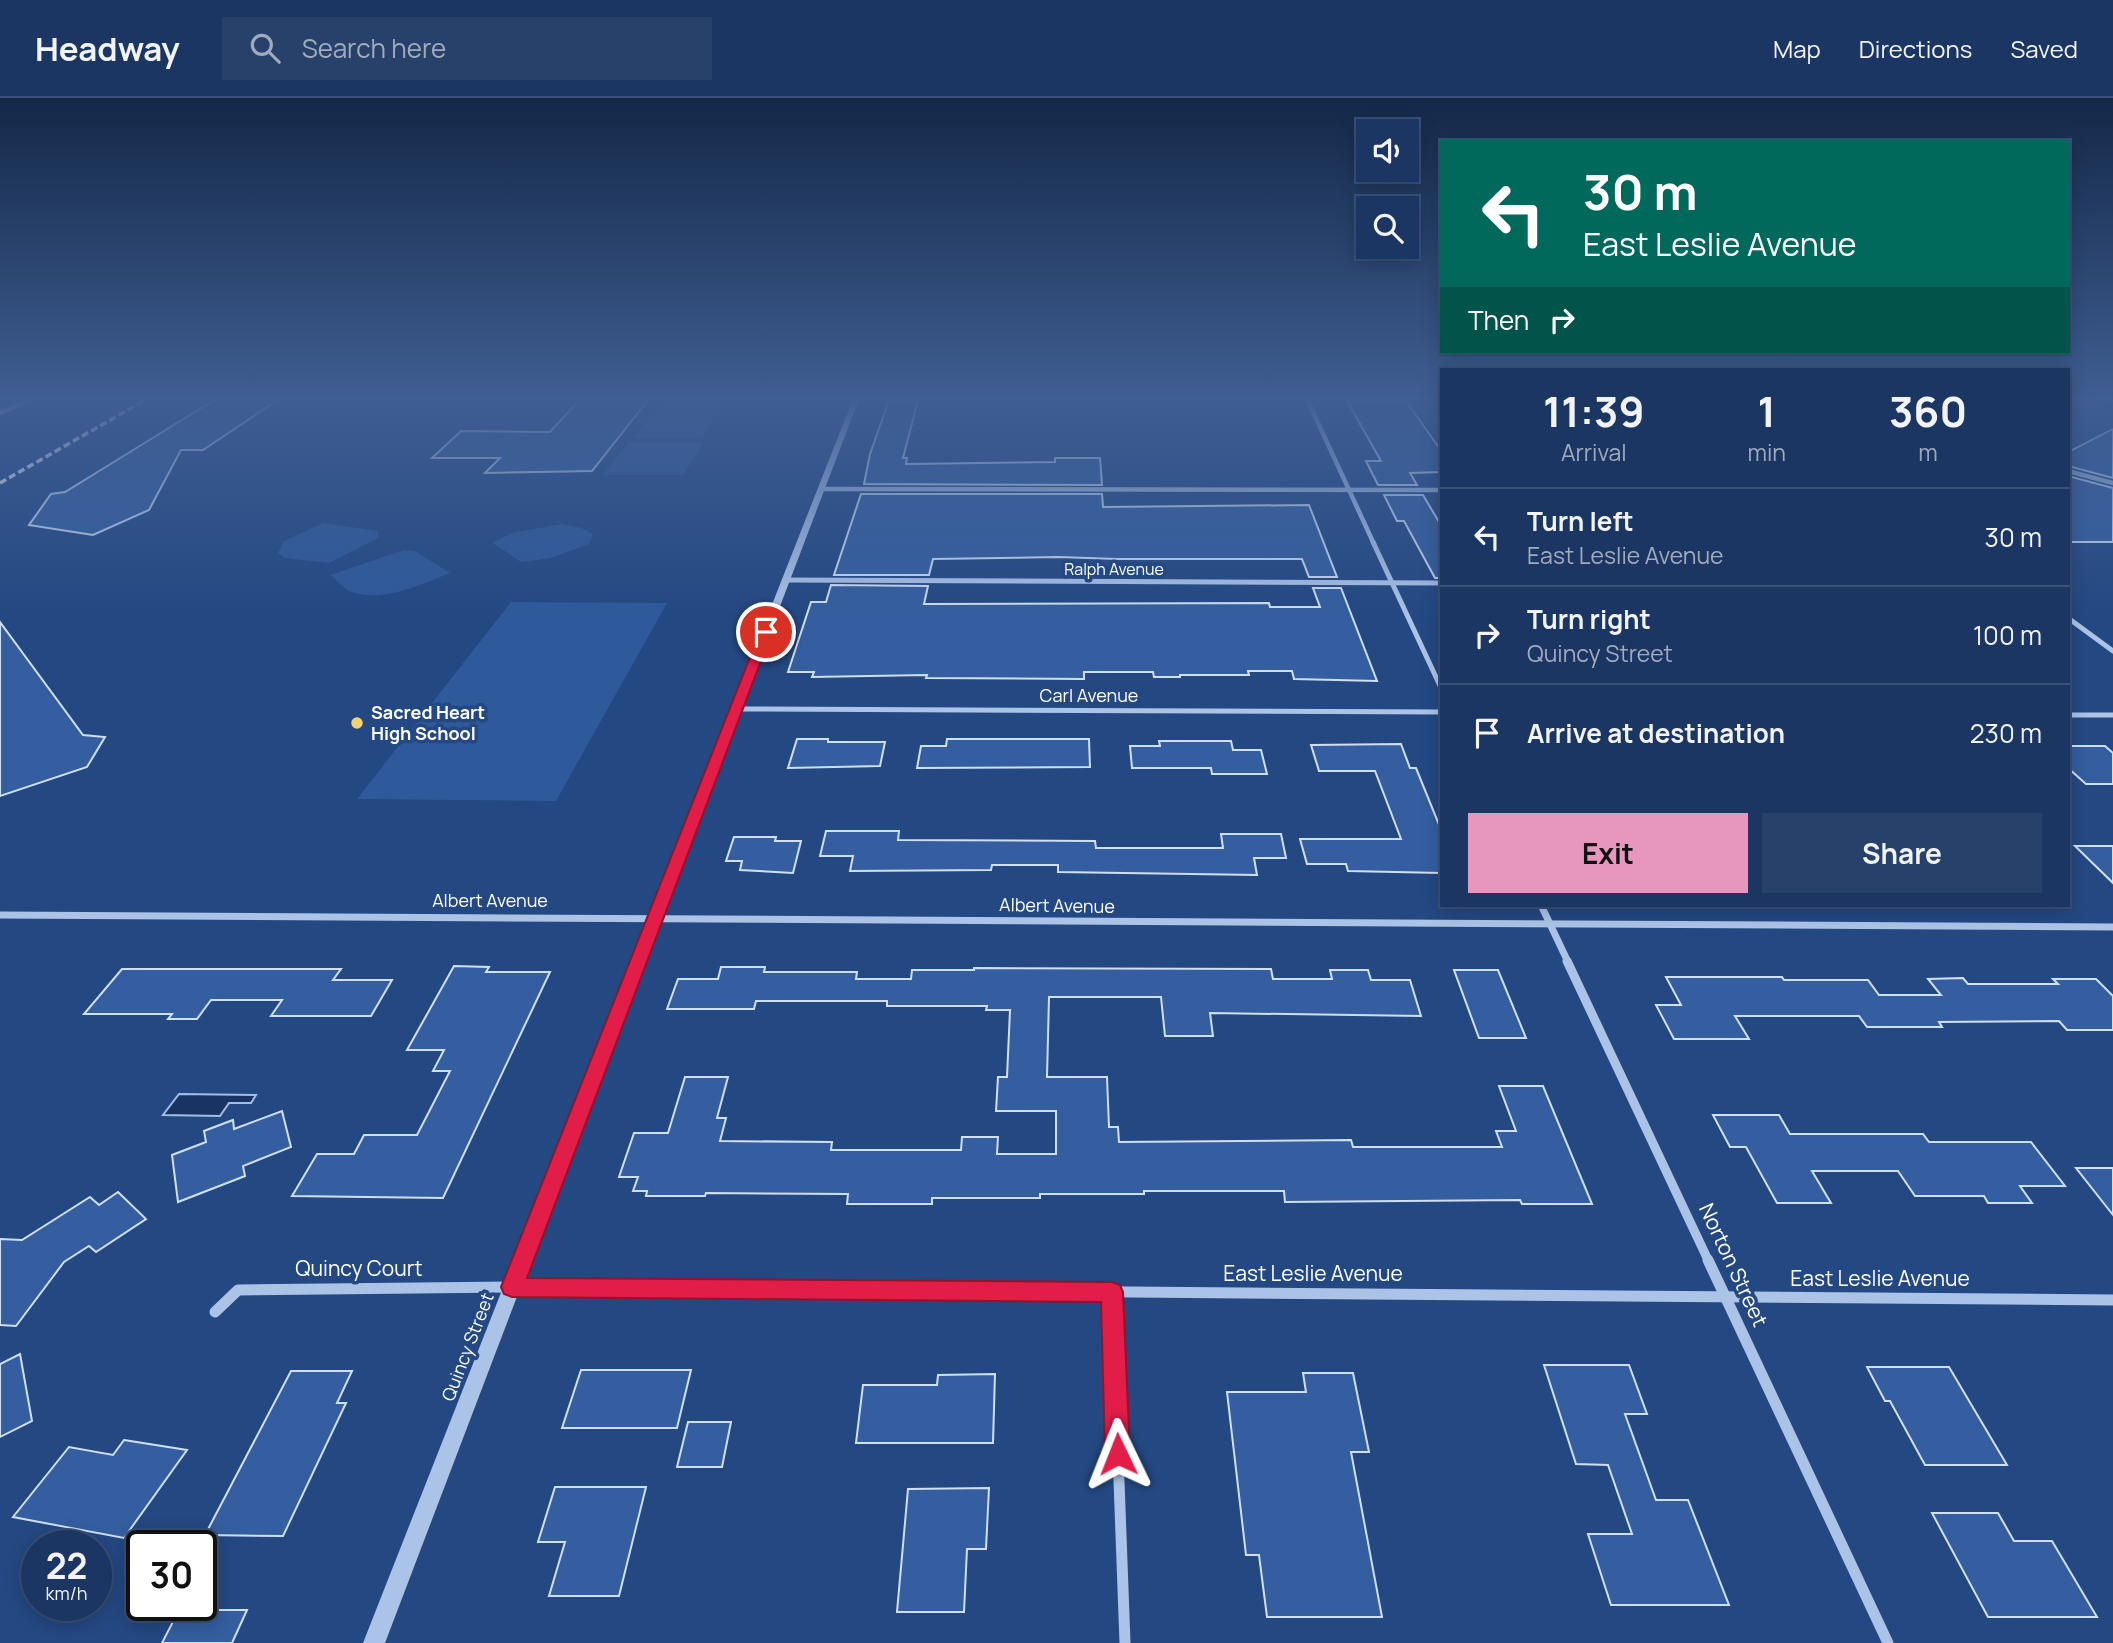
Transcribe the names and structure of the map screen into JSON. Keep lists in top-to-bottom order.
{
  "streets": {
    "street": [
      "Ralph Avenue",
      "Carl Avenue",
      "Albert Avenue",
      "Norton Street",
      "Quincy Court",
      "East Leslie Avenue",
      "Quincy Street"
    ]
  },
  "crossings": [
    ["Ralph Avenue", "Quincy Street"],
    ["Carl Avenue", "Quincy Street"],
    ["Albert Avenue", "Norton Street"],
    ["Albert Avenue", "Quincy Street"],
    ["Norton Street", "East Leslie Avenue"],
    ["Quincy Court", "East Leslie Avenue"],
    ["Quincy Court", "Quincy Street"],
    ["East Leslie Avenue", "Quincy Street"]
  ],
  "places": ["Sacred Heart High School"],
  "page": {
    "header": "Headway",
    "search": "Search here",
    "nav": ["Map", "Directions", "Saved"],
    "turn": ["30 m", "East Leslie Avenue"],
    "then": "Then",
    "eta": [
      "11:39",
      "Arrival",
      "1",
      "min",
      "360",
      "m"
    ],
    "list": [
      {
        "name": "Turn left",
        "note": "East Leslie Avenue",
        "value": "30 m"
      },
      {
        "name": "Turn right",
        "note": "Quincy Street",
        "value": "100 m"
      },
      {
        "name": "Arrive at destination",
        "value": "230 m"
      }
    ],
    "buttons": ["Exit", "Share"],
    "speed": "22 km/h",
    "limit": "30"
  }
}
